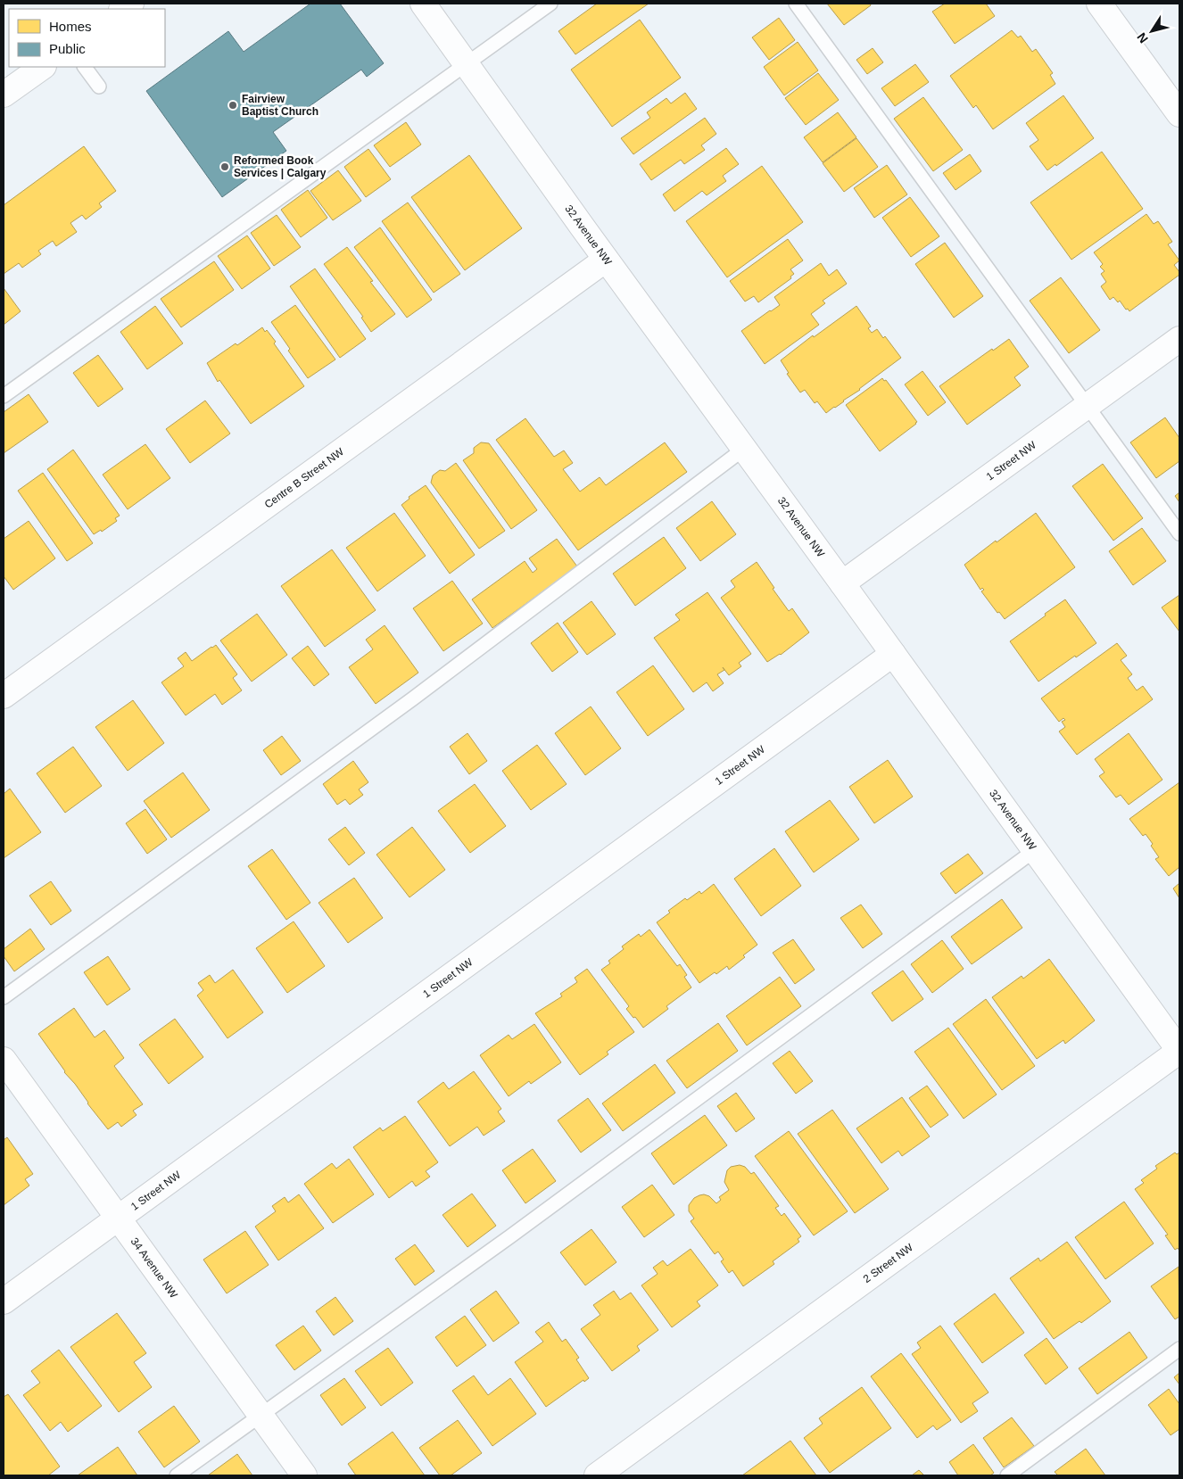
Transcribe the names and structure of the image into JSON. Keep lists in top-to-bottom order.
{
  "streets": {
    "street": [
      "32 Avenue NW",
      "1 Street NW",
      "Centre B Street NW",
      "2 Street NW",
      "34 Avenue NW"
    ]
  },
  "crossings": [
    ["32 Avenue NW", "1 Street NW"],
    ["32 Avenue NW", "Centre B Street NW"],
    ["32 Avenue NW", "2 Street NW"],
    ["1 Street NW", "34 Avenue NW"]
  ],
  "places": ["Fairview Baptist Church", "Reformed Book Services | Calgary"],
  "legend": ["Homes", "Public"],
  "north": "bottom left"
}
